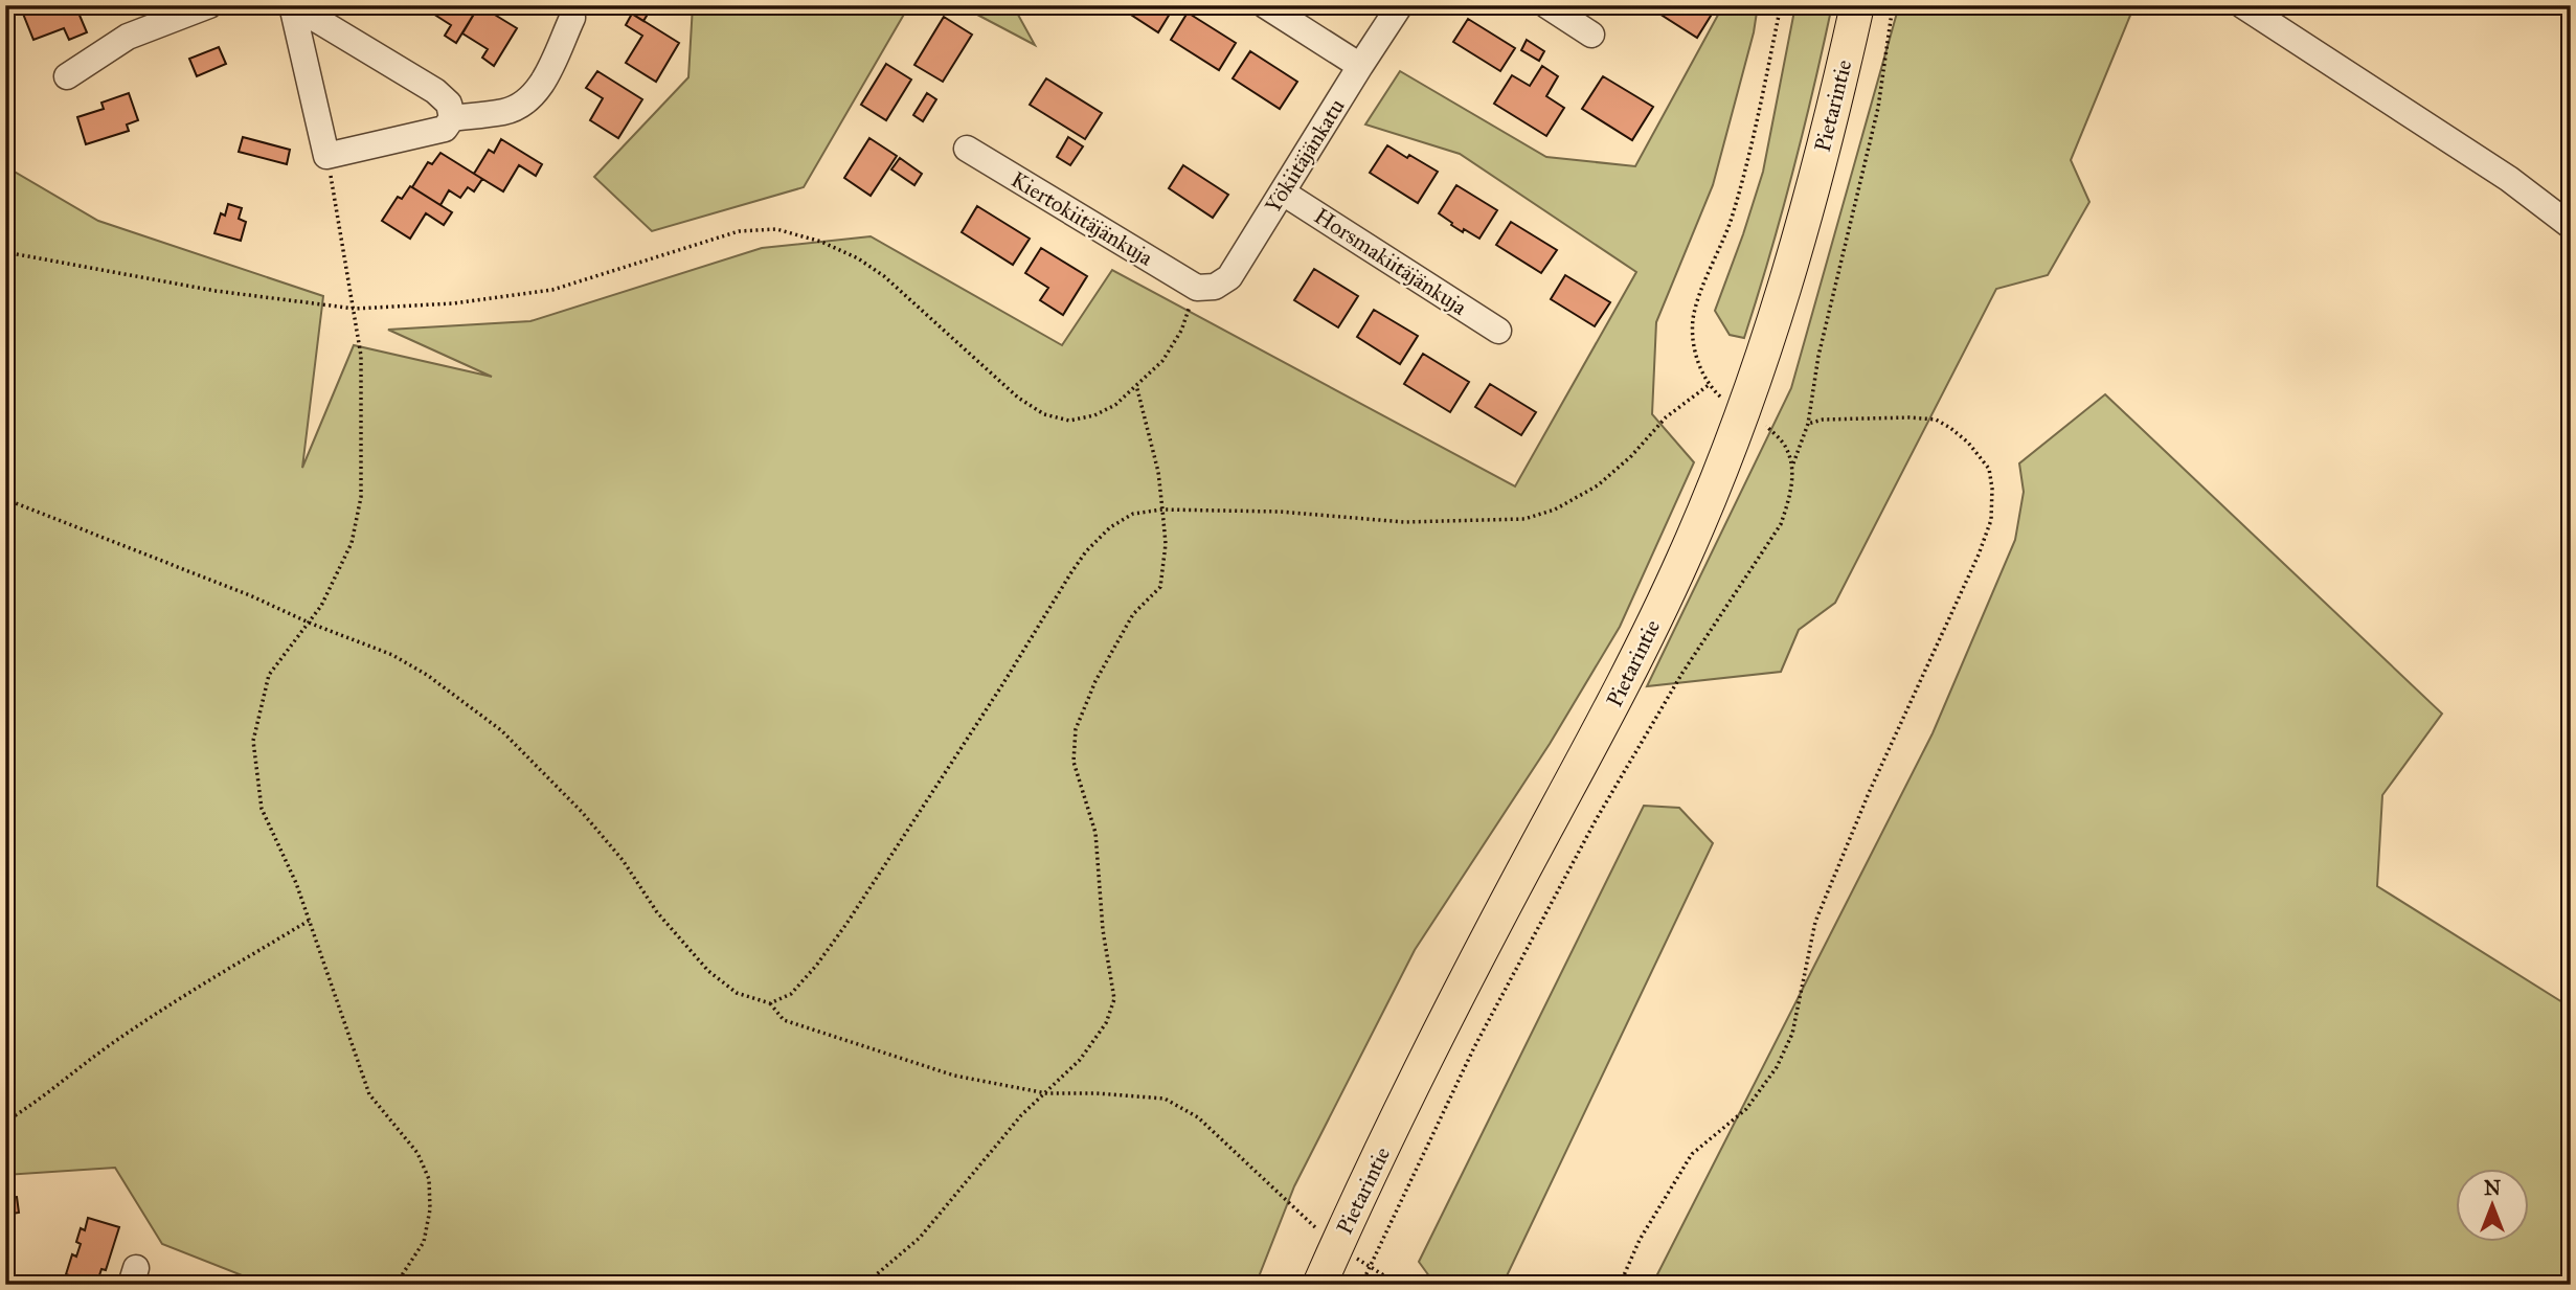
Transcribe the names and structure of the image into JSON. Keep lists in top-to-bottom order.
{
  "streets": {
    "main road": ["Pietarintie"],
    "street": ["Yökiitäjänkatu", "Kiertokiitäjänkuja", "Horsmakiitäjänkuja"]
  },
  "crossings": [
    ["Yökiitäjänkatu", "Kiertokiitäjänkuja"],
    ["Yökiitäjänkatu", "Horsmakiitäjänkuja"]
  ],
  "north": "top"
}
